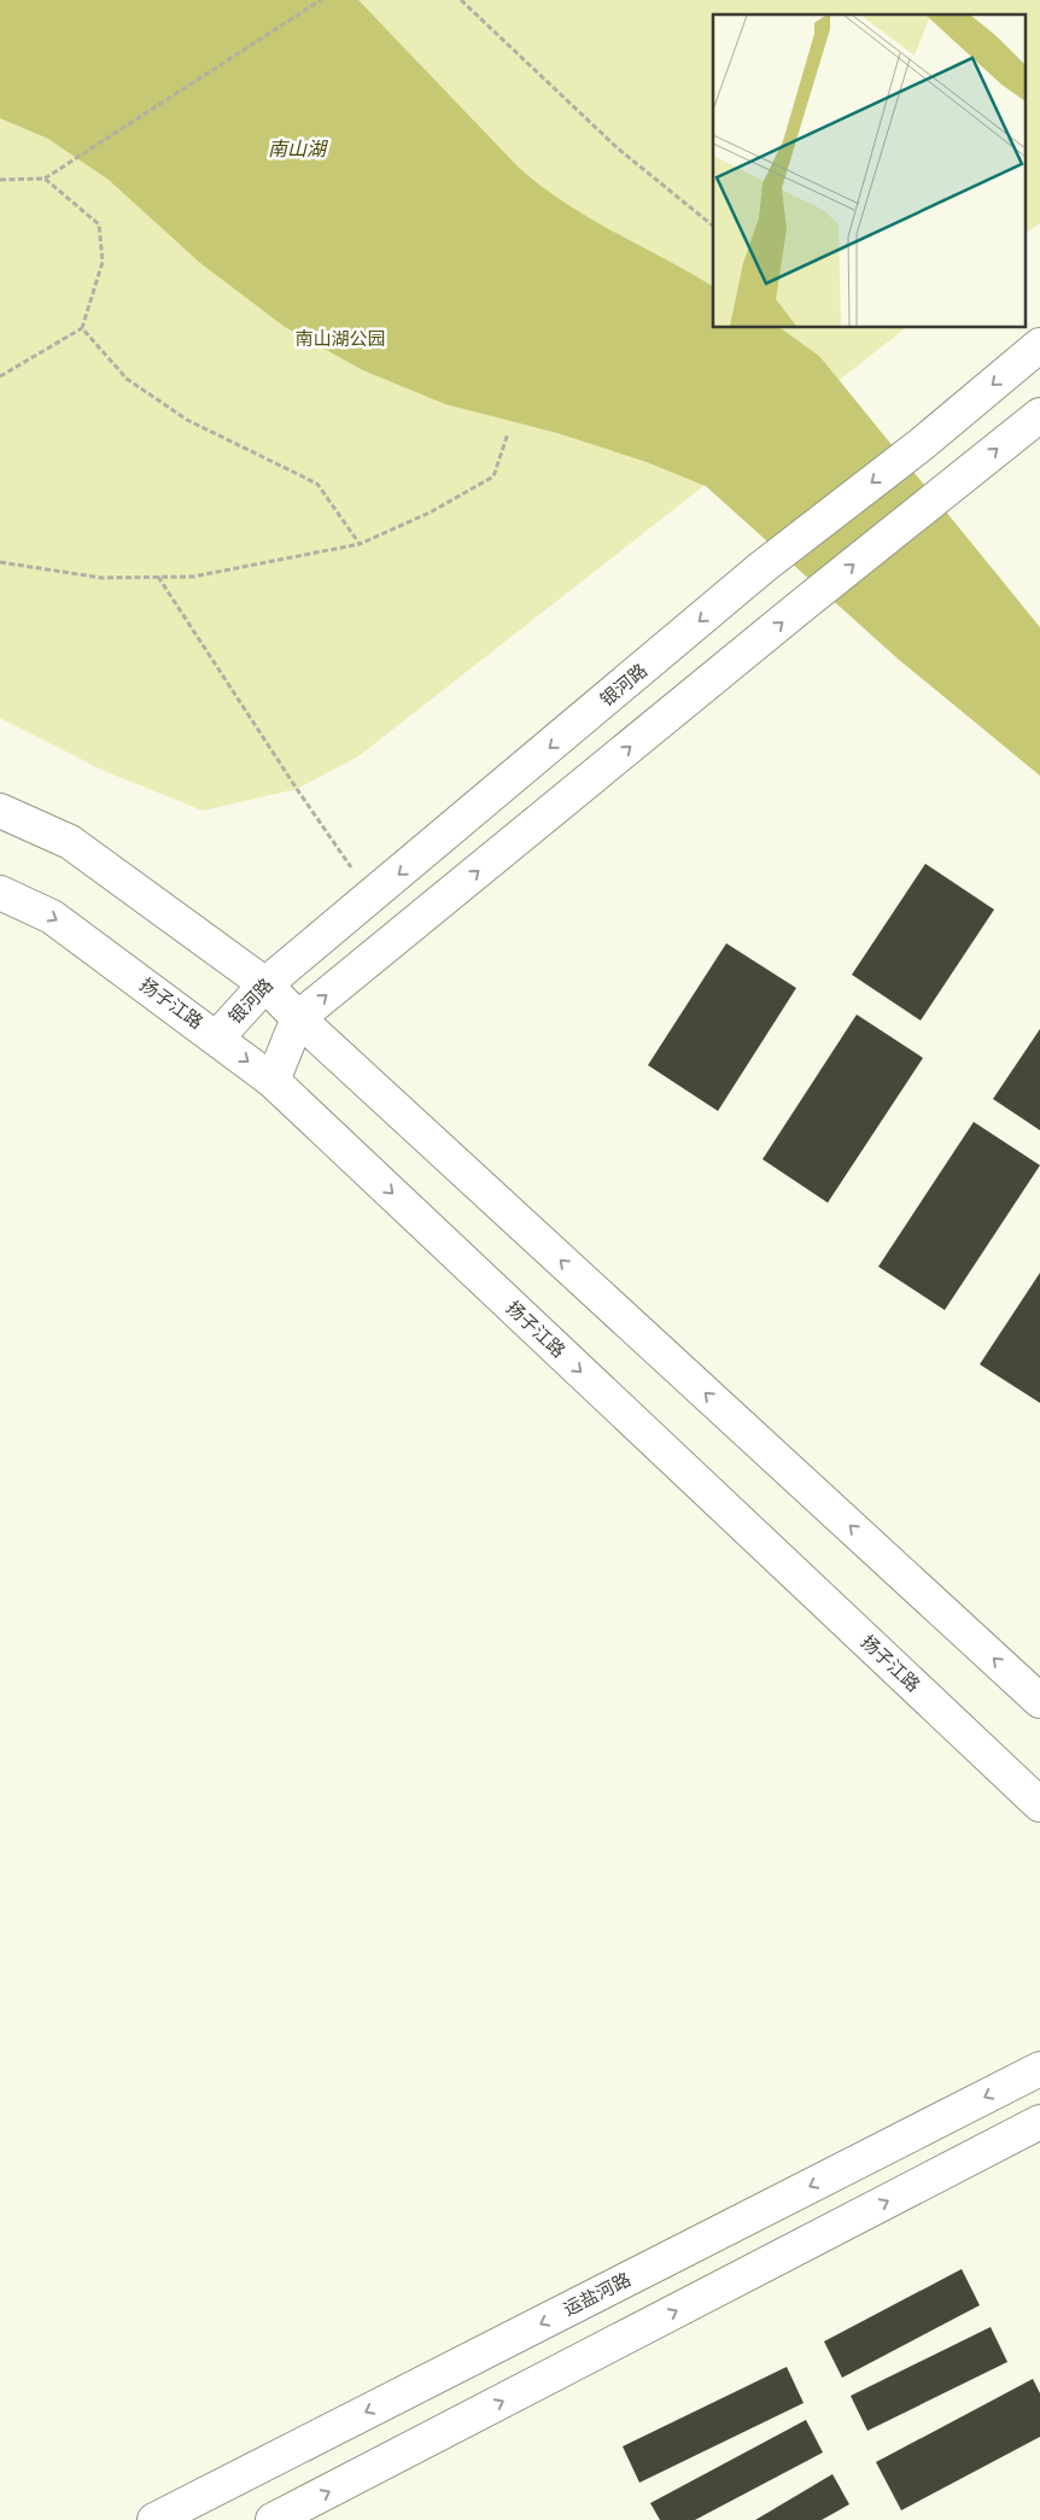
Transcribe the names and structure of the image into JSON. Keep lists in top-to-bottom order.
{
  "streets": {
    "main road": ["银河路", "扬子江路", "运盐河路"]
  },
  "crossings": [
    ["银河路", "扬子江路"]
  ],
  "water": ["南山湖"],
  "parks": ["南山湖公园"]
}
